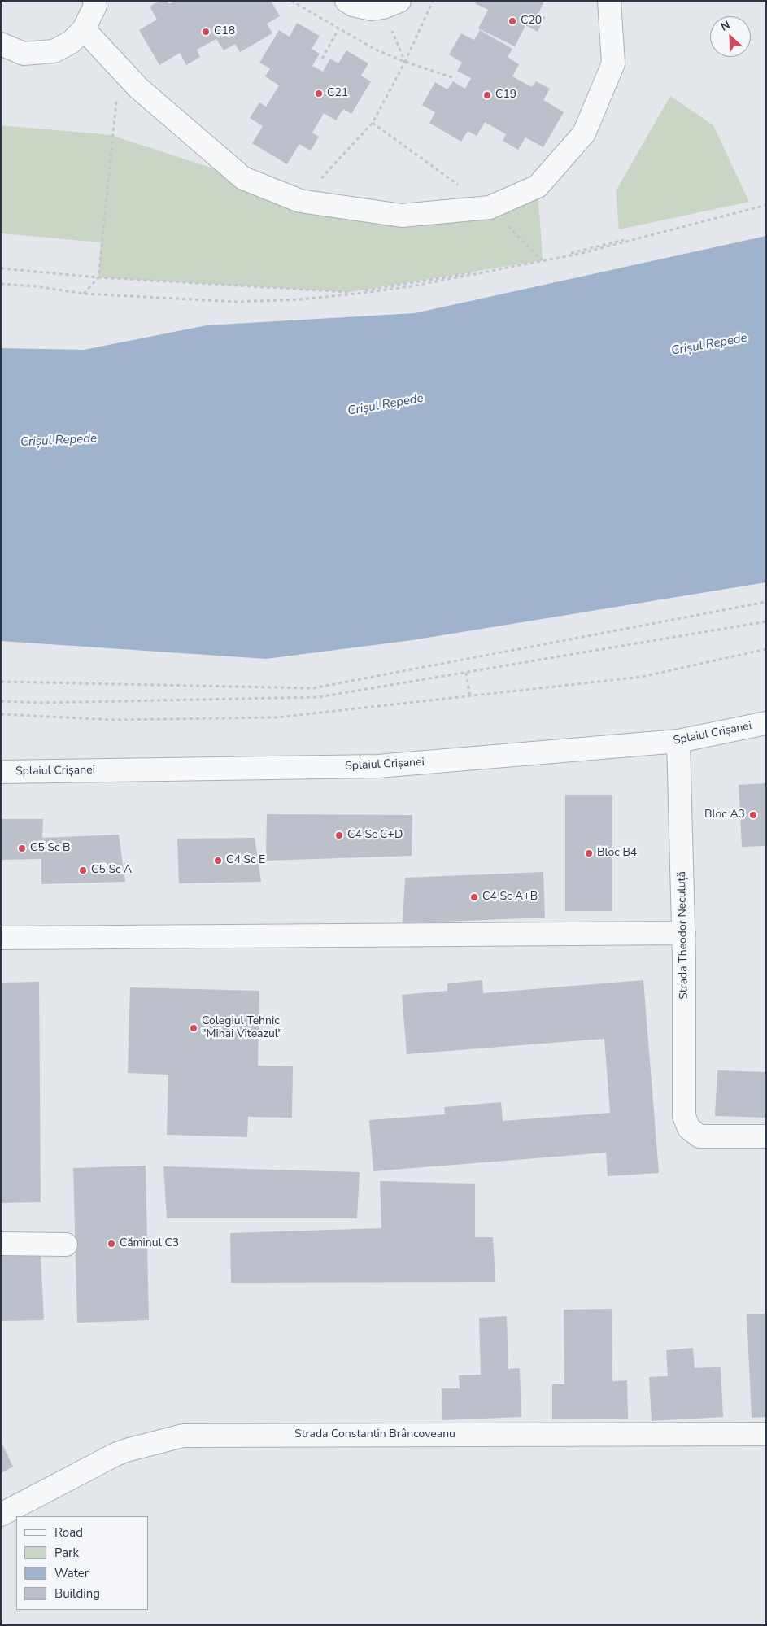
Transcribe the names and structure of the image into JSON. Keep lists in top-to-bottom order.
{
  "streets": {
    "street": ["Splaiul Crișanei", "Strada Theodor Neculuță", "Strada Constantin Brâncoveanu"]
  },
  "crossings": [
    ["Splaiul Crișanei", "Strada Theodor Neculuță"]
  ],
  "water": ["Crișul Repede"],
  "places": [
    "C20",
    "C18",
    "C21",
    "C19",
    "Bloc A3",
    "C4 Sc C+D",
    "C5 Sc B",
    "Bloc B4",
    "C4 Sc E",
    "C5 Sc A",
    "C4 Sc A+B",
    "Colegiul Tehnic \"Mihai Viteazul\"",
    "Căminul C3"
  ],
  "legend": [
    "Road",
    "Park",
    "Water",
    "Building"
  ],
  "north": "top left"
}
